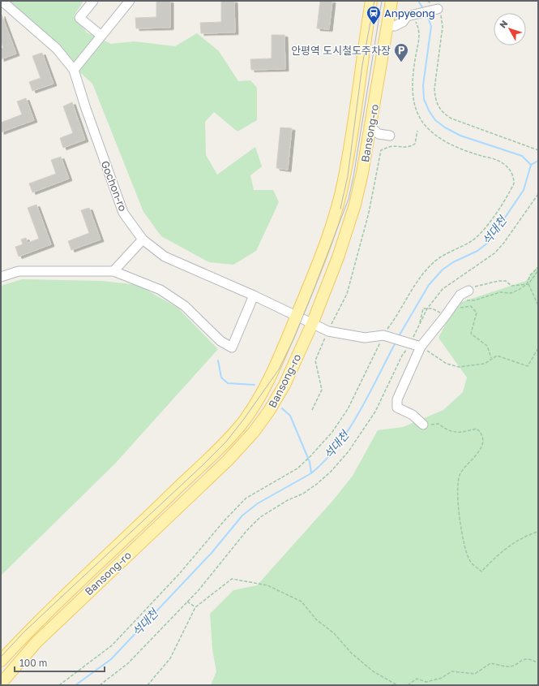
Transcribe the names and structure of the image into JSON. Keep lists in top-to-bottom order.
{
  "streets": {
    "main road": ["Bansong-ro"],
    "street": ["Gochon-ro"]
  },
  "crossings": [
    ["Bansong-ro", "Gochon-ro"]
  ],
  "water": ["석대천"],
  "places": {
    "station": ["Anpyeong"],
    "parking": ["안평역 도시철도주차장"]
  },
  "scale_bar": "100 m",
  "north": "top left"
}
